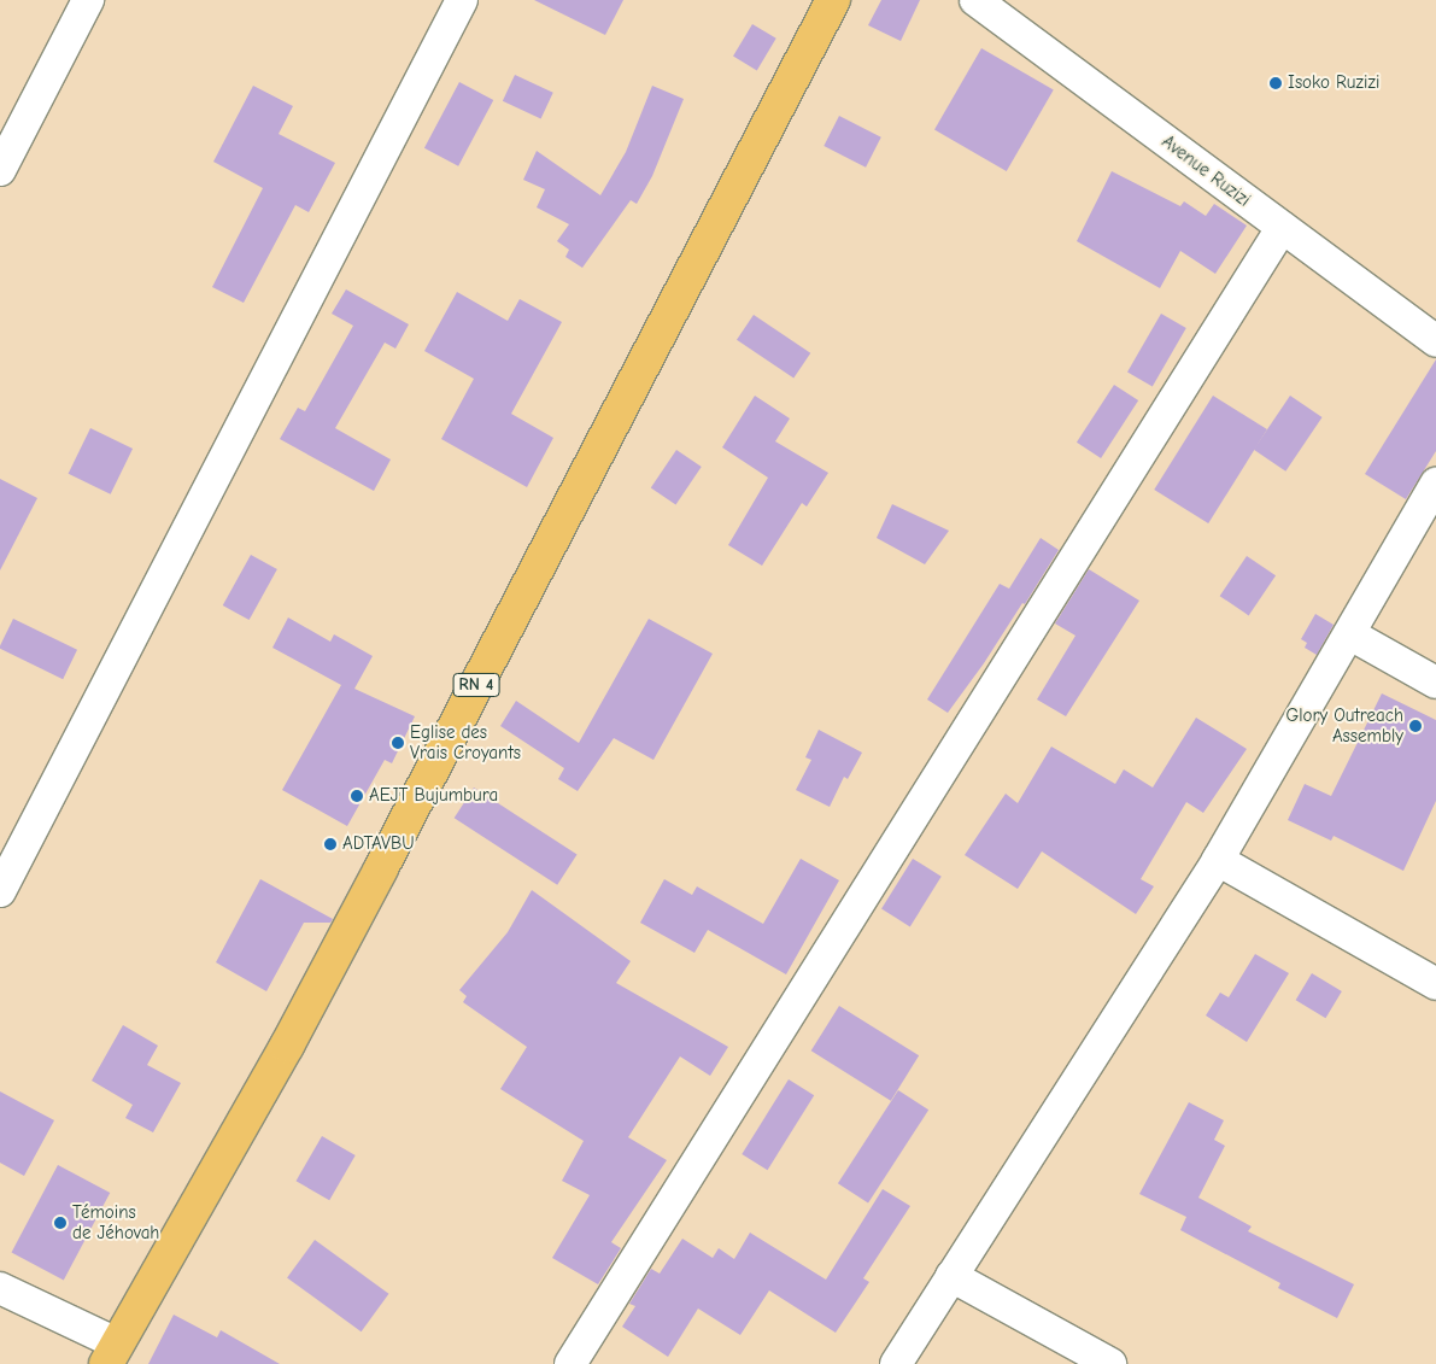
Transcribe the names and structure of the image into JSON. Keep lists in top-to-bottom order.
{
  "streets": {
    "main road": ["RN 4"],
    "street": ["Avenue Ruzizi"]
  },
  "places": [
    "Isoko Ruzizi",
    "Glory Outreach Assembly",
    "Eglise des Vrais Croyants",
    "AEJT Bujumbura",
    "ADTAVBU",
    "Témoins de Jéhovah"
  ]
}
